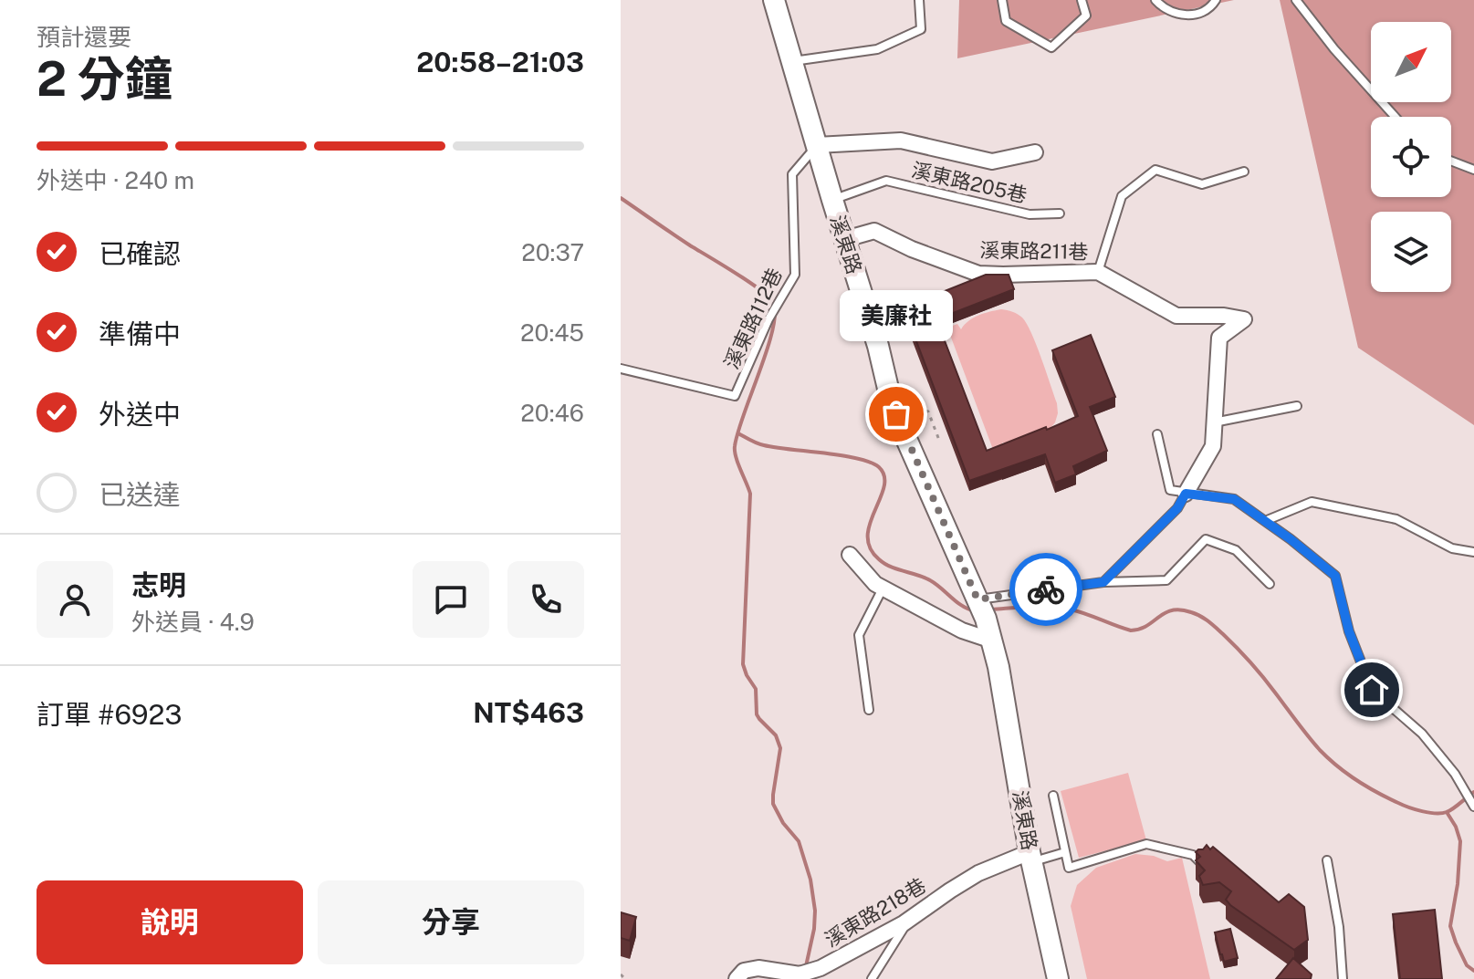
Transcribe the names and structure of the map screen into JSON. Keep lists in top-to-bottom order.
{
  "streets": {
    "main road": ["溪東路"],
    "street": ["溪東路211巷", "溪東路218巷"],
    "lane": ["溪東路205巷", "溪東路112巷"]
  },
  "crossings": [
    ["溪東路205巷", "溪東路"],
    ["溪東路", "溪東路211巷"],
    ["溪東路", "溪東路112巷"],
    ["溪東路", "溪東路218巷"]
  ],
  "places": ["美廉社"],
  "north": "top right",
  "page": {
    "heading": ["2 分鐘", "預計還要", "20:58–21:03"],
    "panel": [
      "志明",
      "外送員 · 4.9",
      "訂單 #6923",
      "NT$463"
    ],
    "bar": "外送中 · 240 m",
    "list": [
      ["已確認", "20:37"],
      ["準備中", "20:45"],
      ["外送中", "20:46"],
      "已送達"
    ],
    "bubble": "美廉社",
    "buttons": ["說明", "分享"]
  }
}
